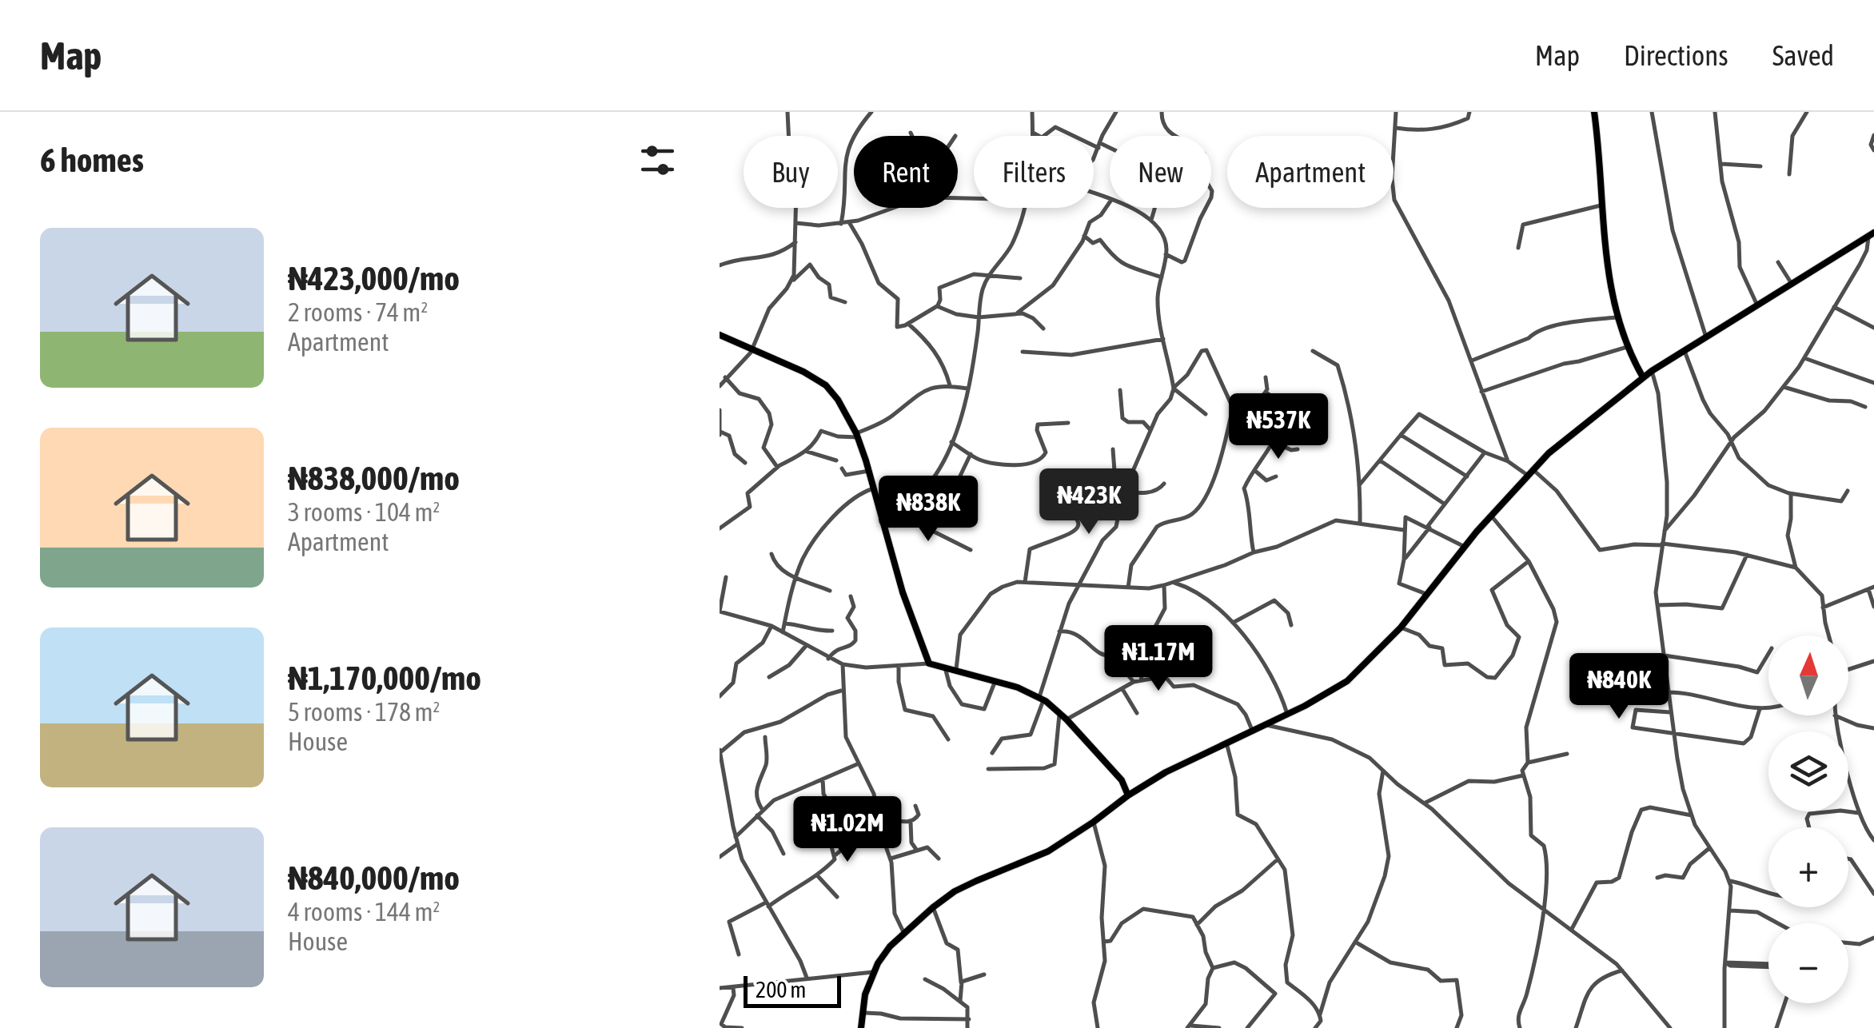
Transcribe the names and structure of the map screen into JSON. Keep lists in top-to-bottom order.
{
  "scale_bar": "200 m",
  "north": "top",
  "page": {
    "header": "Map",
    "nav": ["Map", "Directions", "Saved"],
    "heading": "6 homes",
    "chip": [
      "Buy",
      "Rent",
      "Filters",
      "New",
      "Apartment"
    ],
    "list": [
      {
        "name": "₦423,000/mo",
        "note": "2 rooms · 74 m² · Apartment"
      },
      {
        "name": "₦838,000/mo",
        "note": "3 rooms · 104 m² · Apartment"
      },
      {
        "name": "₦1,170,000/mo",
        "note": "5 rooms · 178 m² · House"
      },
      {
        "name": "₦840,000/mo",
        "note": "4 rooms · 144 m² · House"
      }
    ],
    "price": [
      "₦537K",
      "₦423K",
      "₦838K",
      "₦1.17M",
      "₦840K",
      "₦1.02M"
    ],
    "map_buttons": ["+", "−"],
    "scale": "200 m"
  }
}
